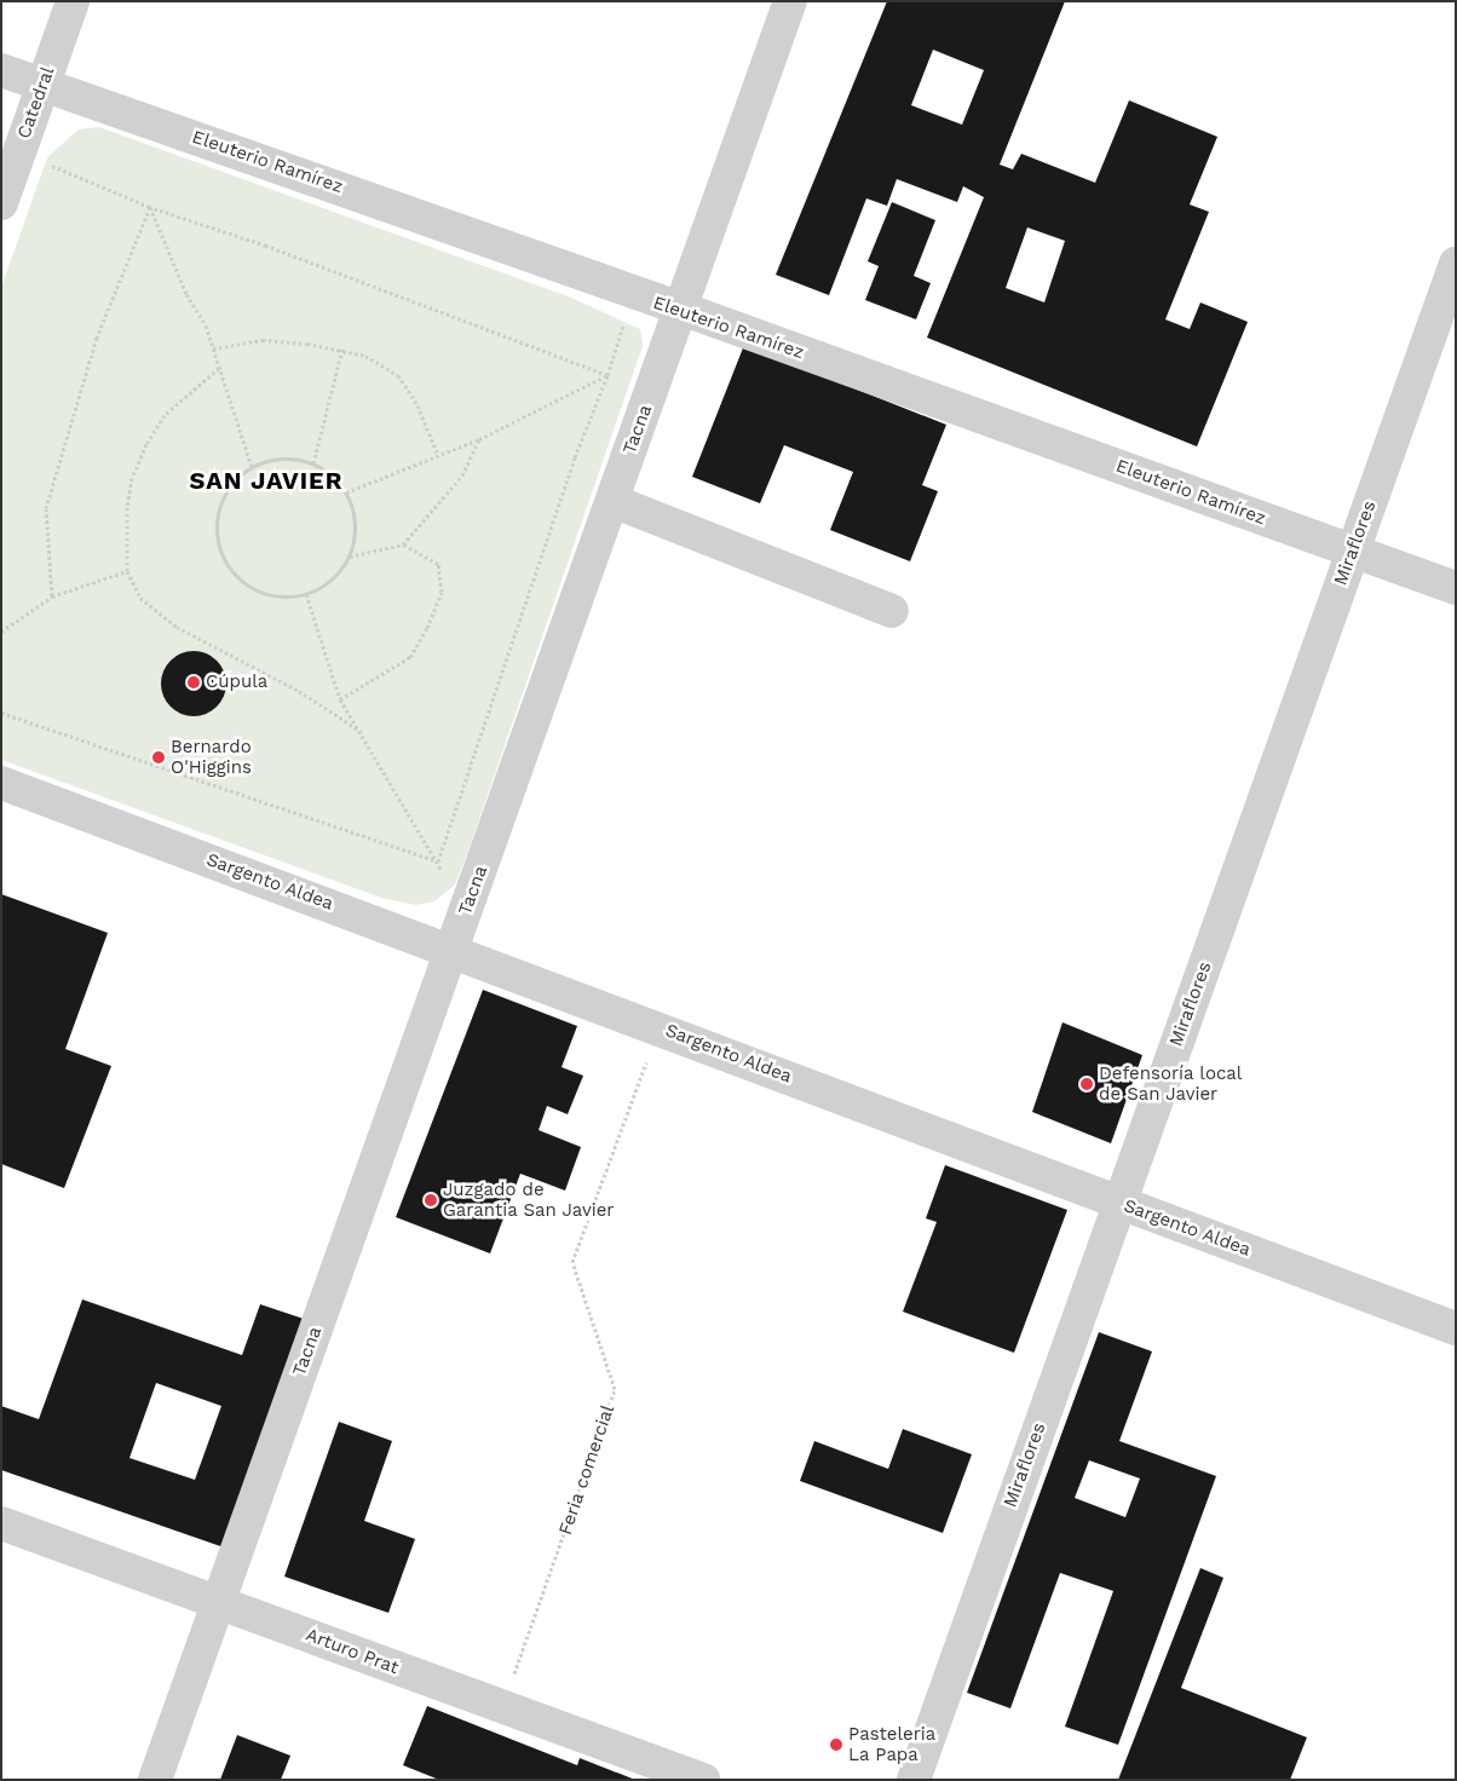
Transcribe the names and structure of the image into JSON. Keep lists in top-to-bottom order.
{
  "streets": {
    "street": [
      "Catedral",
      "Eleuterio Ramírez",
      "Tacna",
      "Miraflores",
      "Sargento Aldea",
      "Arturo Prat"
    ],
    "path": ["Feria comercial"]
  },
  "crossings": [
    ["Catedral", "Eleuterio Ramírez"],
    ["Eleuterio Ramírez", "Tacna"],
    ["Eleuterio Ramírez", "Miraflores"],
    ["Tacna", "Sargento Aldea"],
    ["Tacna", "Arturo Prat"],
    ["Miraflores", "Sargento Aldea"],
    ["Sargento Aldea", "Feria comercial"],
    ["Feria comercial", "Arturo Prat"]
  ],
  "districts": ["SAN JAVIER"],
  "places": [
    "Cúpula",
    "Bernardo O'Higgins",
    "Defensoría local de San Javier",
    "Juzgado de Garantia San Javier",
    "Pasteleria La Papa"
  ]
}
